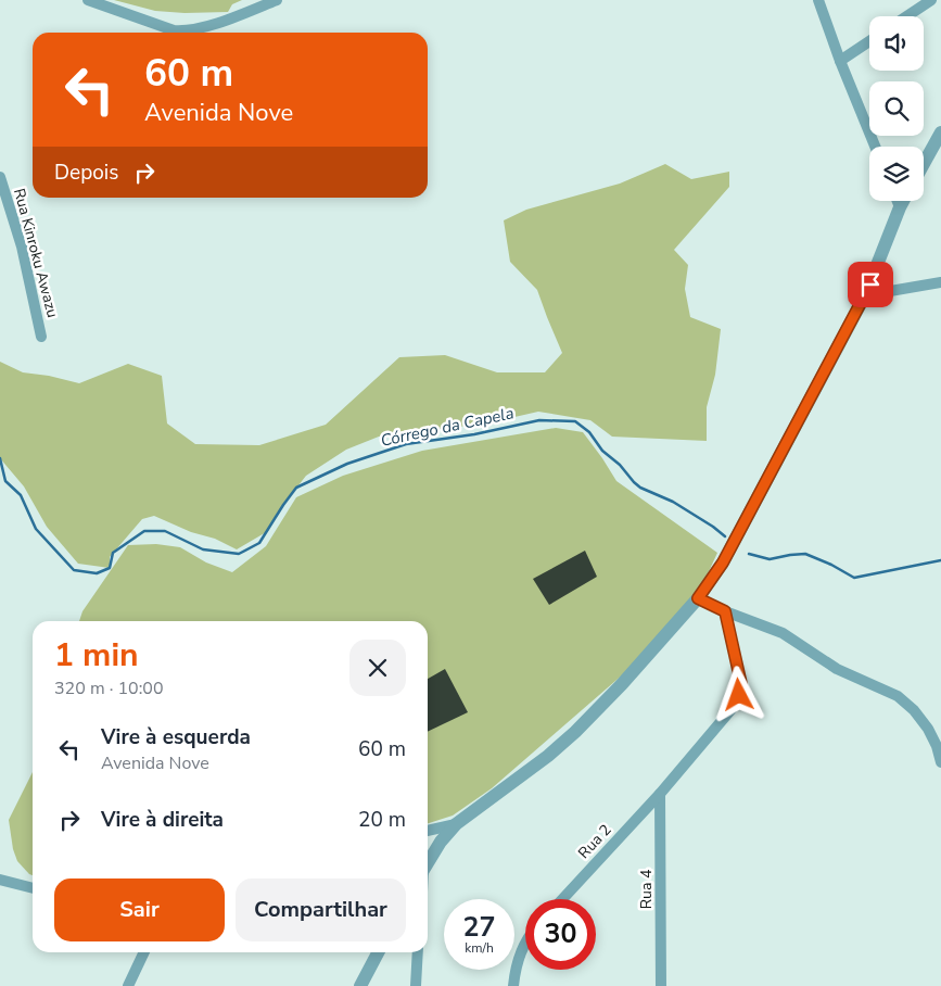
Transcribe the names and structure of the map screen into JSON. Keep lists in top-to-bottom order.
{
  "streets": {
    "street": ["Rua Kinroku Awazu", "Rua 2", "Rua 4"]
  },
  "crossings": [
    ["Rua 2", "Rua 4"]
  ],
  "water": ["Córrego da Capela"],
  "page": {
    "turn": ["60 m", "Avenida Nove"],
    "then": "Depois",
    "heading": ["1 min", "320 m · 10:00"],
    "list": [
      {
        "name": "Vire à esquerda",
        "note": "Avenida Nove",
        "value": "60 m"
      },
      {
        "name": "Vire à direita",
        "value": "20 m"
      }
    ],
    "buttons": ["Sair", "Compartilhar"],
    "speed": "27 km/h",
    "limit": "30"
  }
}
